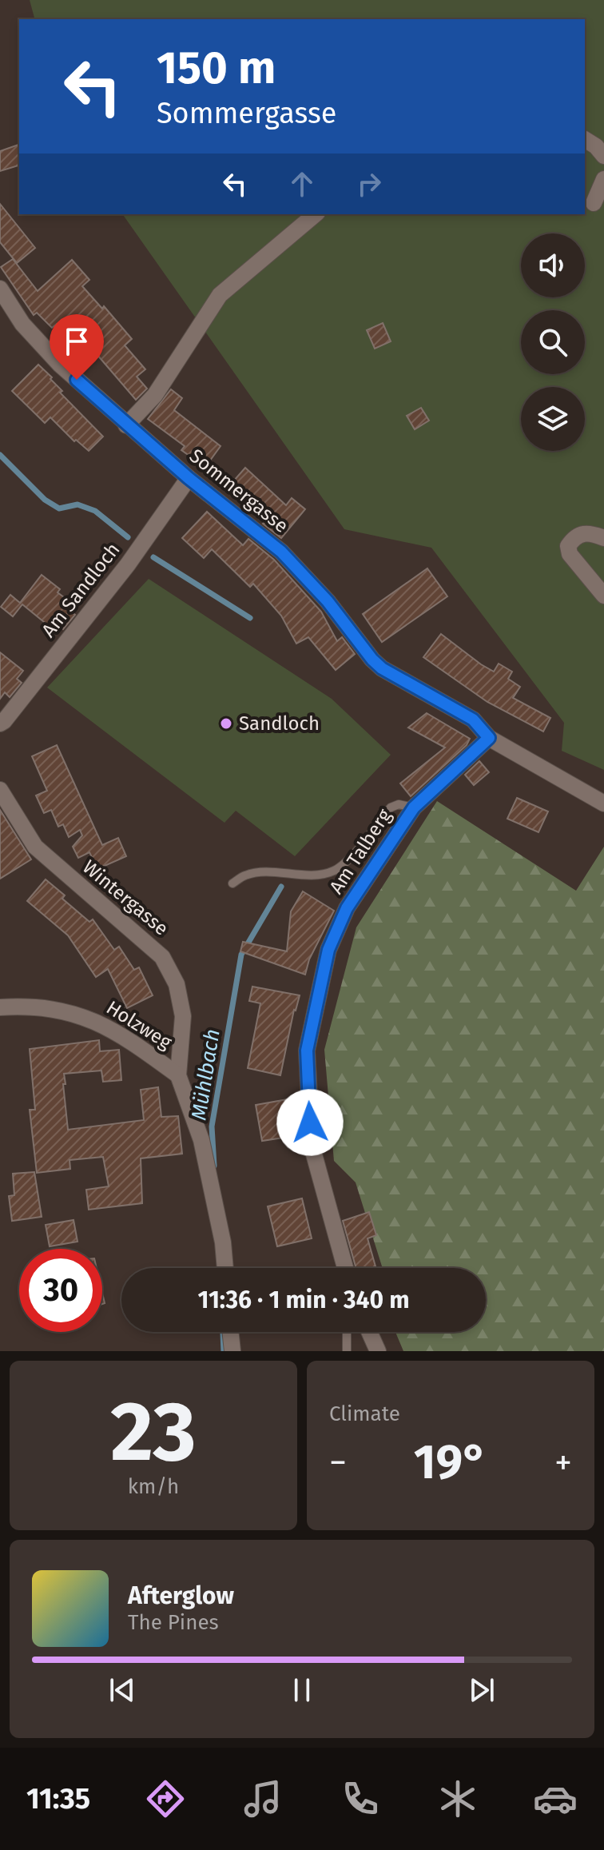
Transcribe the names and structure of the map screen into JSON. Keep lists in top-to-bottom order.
{
  "streets": {
    "street": [
      "Sommergasse",
      "Am Sandloch",
      "Am Talberg",
      "Wintergasse",
      "Holzweg"
    ]
  },
  "crossings": [
    ["Sommergasse", "Am Sandloch"],
    ["Sommergasse", "Am Talberg"],
    ["Wintergasse", "Holzweg"]
  ],
  "water": ["Mühlbach"],
  "places": ["Sandloch"],
  "page": {
    "turn": ["150 m", "Sommergasse"],
    "limit": "30",
    "trip": "11:36 · 1 min · 340 m",
    "tile": [
      ["23", "km/h"],
      "Climate"
    ],
    "heat": ["−", "19°", "+"],
    "song": ["Afterglow", "The Pines"],
    "tabs": "11:35"
  }
}
